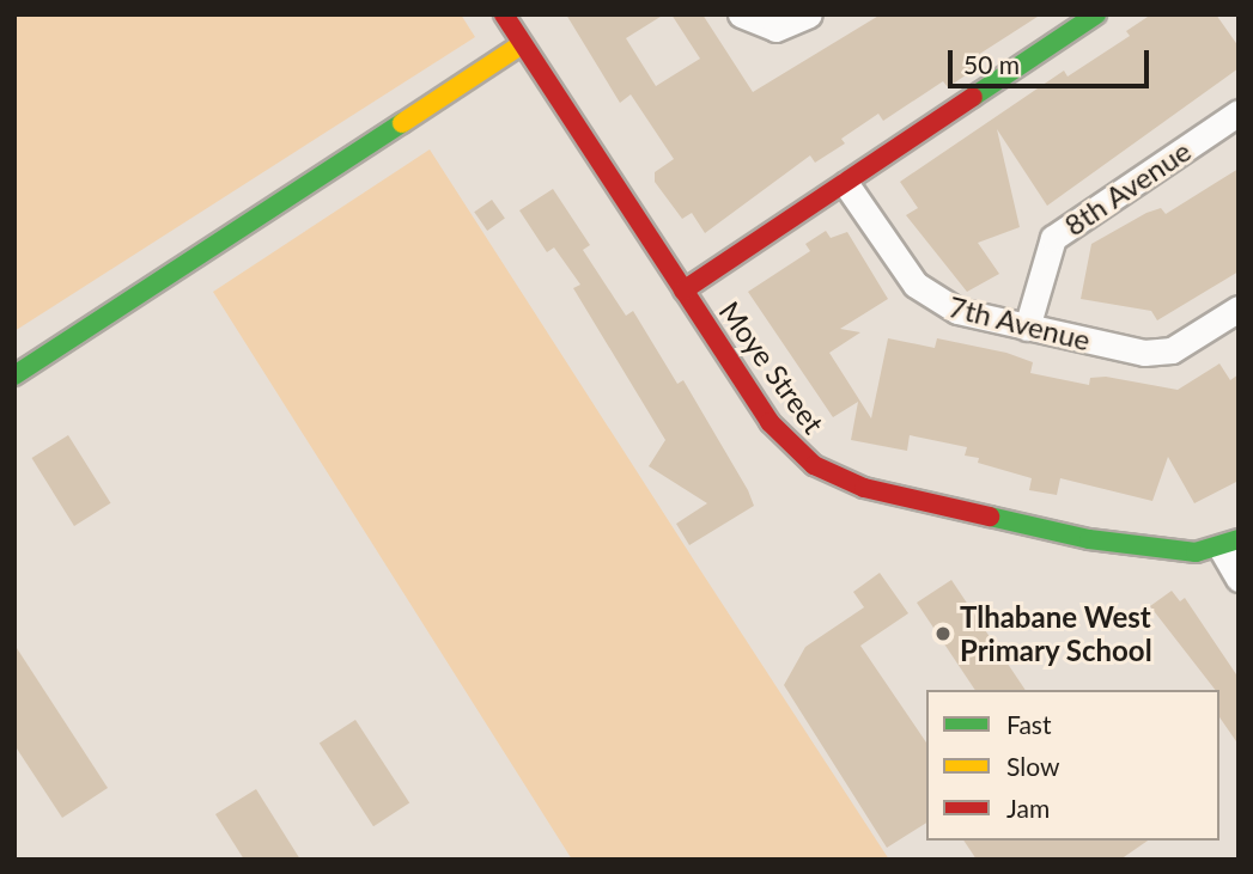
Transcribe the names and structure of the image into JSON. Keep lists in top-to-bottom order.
{
  "streets": {
    "street": ["8th Avenue", "7th Avenue", "Moye Street"]
  },
  "crossings": [
    ["8th Avenue", "7th Avenue"]
  ],
  "places": ["Tlhabane West Primary School"],
  "legend": ["Fast", "Slow", "Jam"],
  "scale_bar": "50 m"
}
